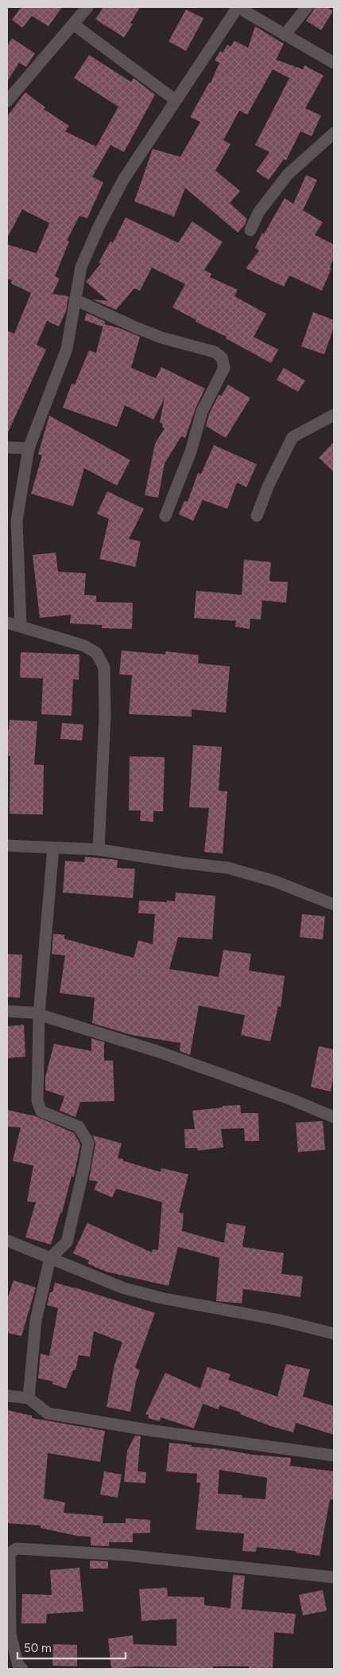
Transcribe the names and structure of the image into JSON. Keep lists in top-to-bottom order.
{
  "scale_bar": "50 m"
}
